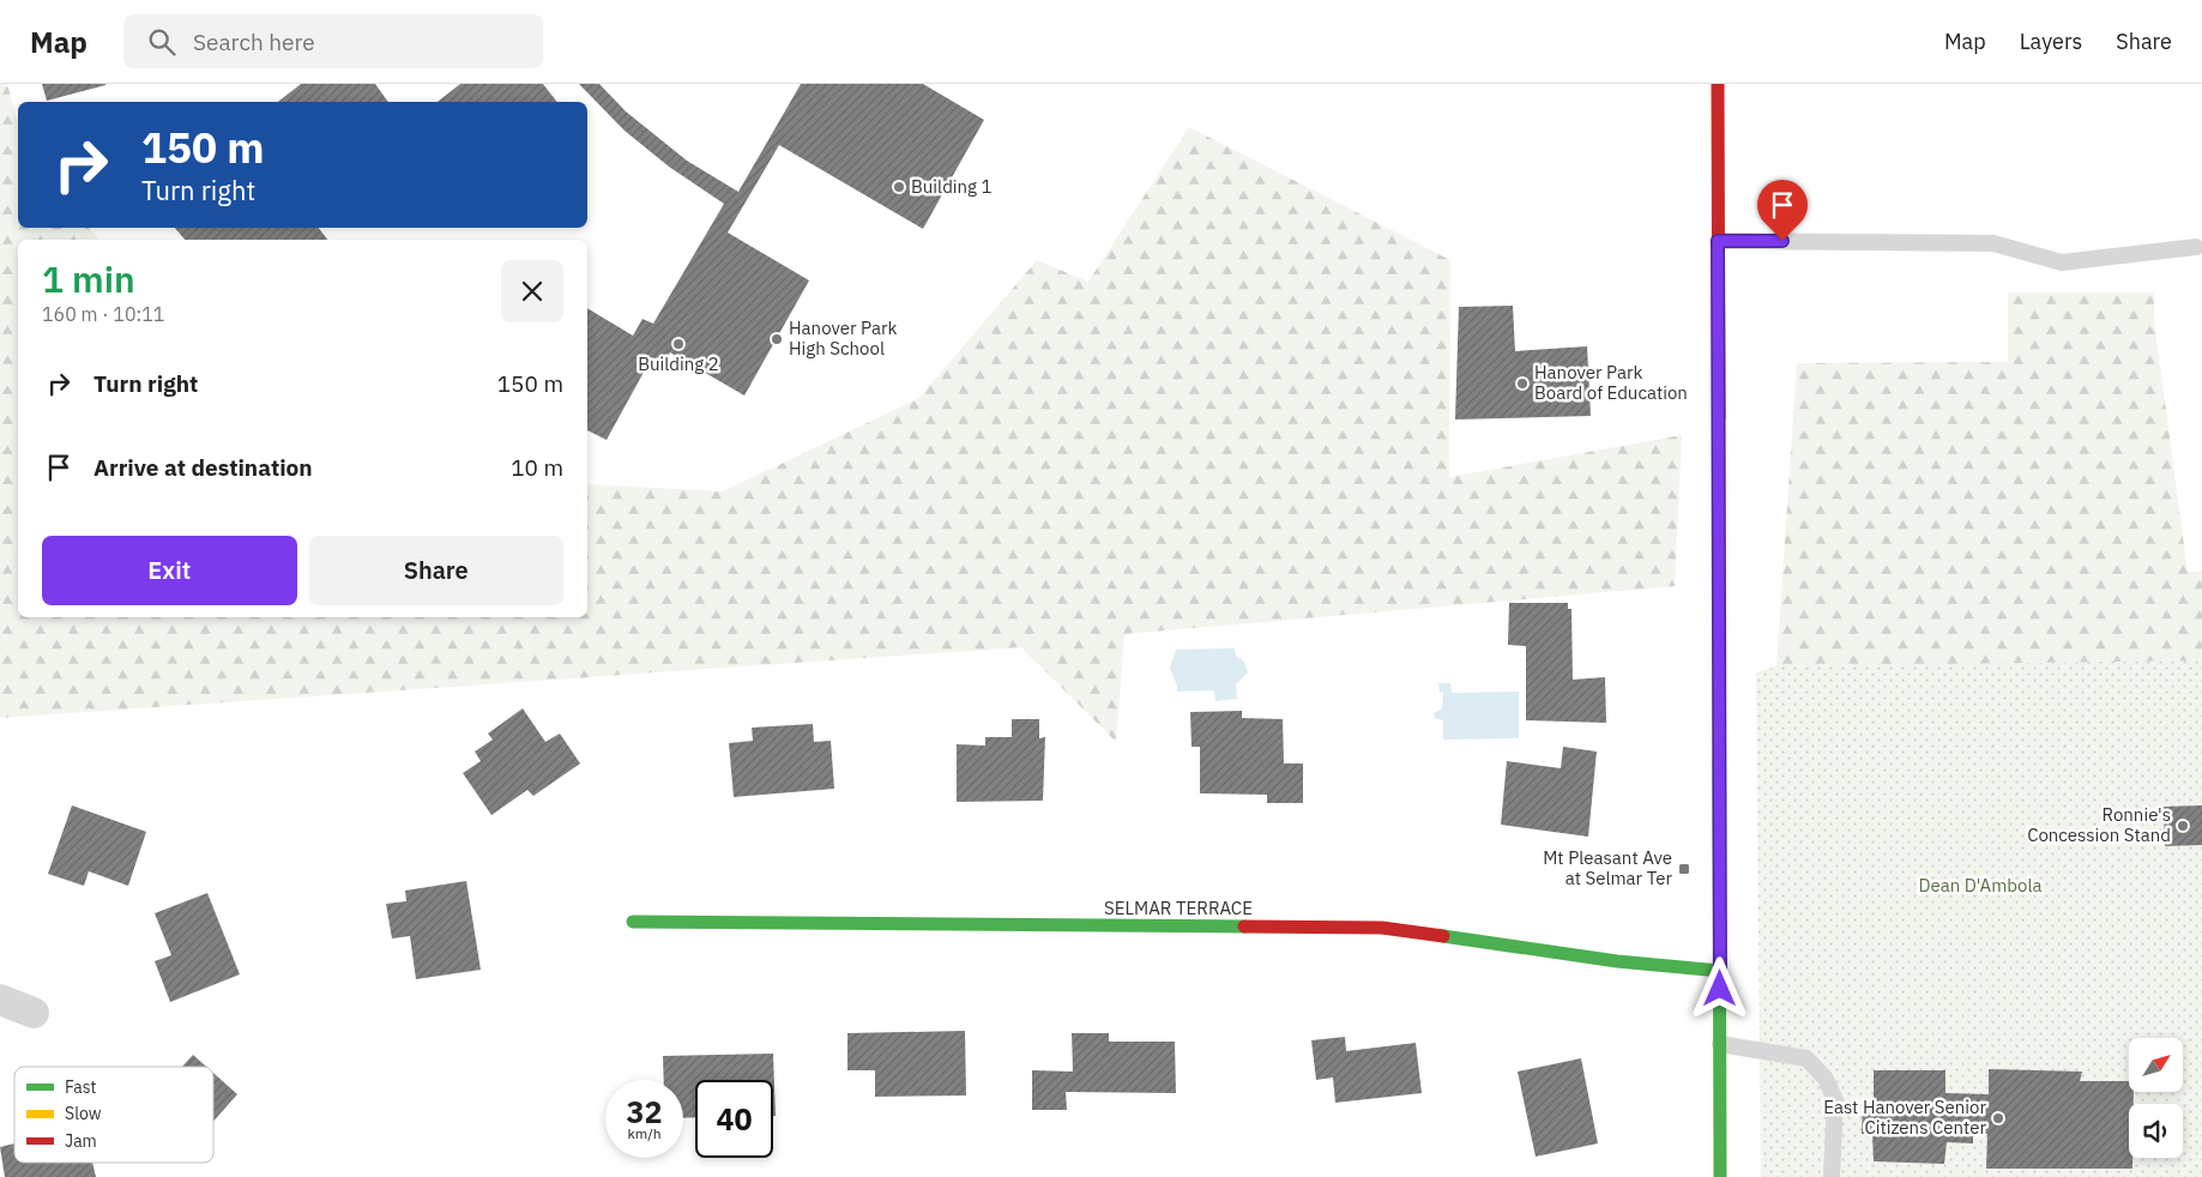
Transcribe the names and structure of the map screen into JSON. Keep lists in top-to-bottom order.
{
  "streets": {
    "street": ["SELMAR TERRACE"]
  },
  "parks": ["Dean D'Ambola"],
  "places": {
    "other": [
      "Building 1",
      "Hanover Park High School",
      "Building 2",
      "Hanover Park Board of Education",
      "Ronnie's Concession Stand",
      "East Hanover Senior Citizens Center"
    ],
    "transit": ["Mt Pleasant Ave at Selmar Ter"]
  },
  "legend": ["Fast", "Slow", "Jam"],
  "north": "top right",
  "page": {
    "header": "Map",
    "search": "Search here",
    "nav": ["Map", "Layers", "Share"],
    "turn": ["150 m", "Turn right"],
    "heading": ["1 min", "160 m · 10:11"],
    "list": [
      {
        "name": "Turn right",
        "value": "150 m"
      },
      {
        "name": "Arrive at destination",
        "value": "10 m"
      }
    ],
    "buttons": ["Exit", "Share"],
    "speed": "32 km/h",
    "limit": "40"
  }
}
